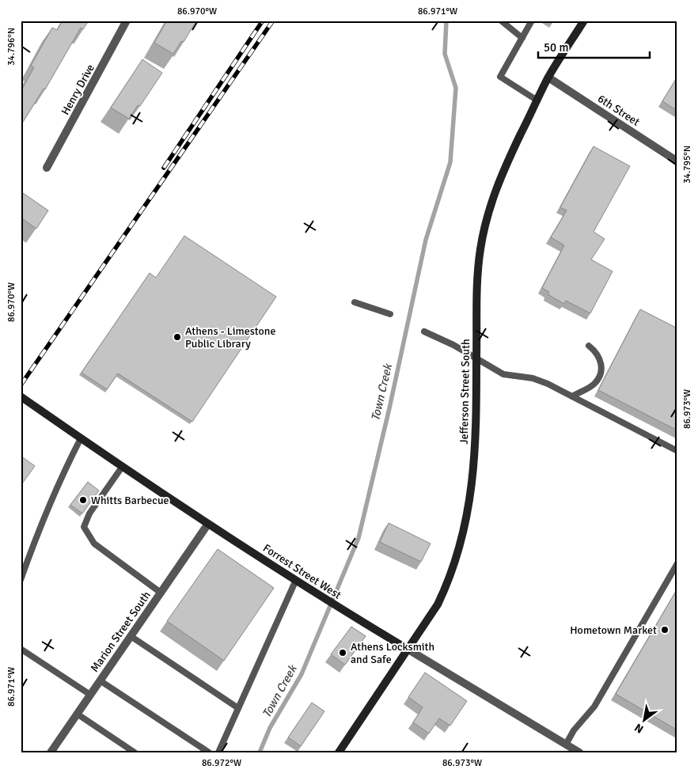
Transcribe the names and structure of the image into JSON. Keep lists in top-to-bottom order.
{
  "streets": {
    "main road": ["Jefferson Street South", "Forrest Street West"],
    "street": ["Henry Drive", "6th Street", "Marion Street South"]
  },
  "crossings": [
    ["6th Street", "Jefferson Street South"],
    ["Jefferson Street South", "Forrest Street West"],
    ["Forrest Street West", "Marion Street South"]
  ],
  "water": ["Town Creek"],
  "places": [
    "Athens - Limestone Public Library",
    "Whitts Barbecue",
    "Hometown Market",
    "Athens Locksmith and Safe"
  ],
  "scale_bar": "50 m",
  "north": "bottom left",
  "coordinates": [
    "86.970°W",
    "86.971°W",
    "34.796°N",
    "34.795°N",
    "86.973°W",
    "86.972°W"
  ]
}
